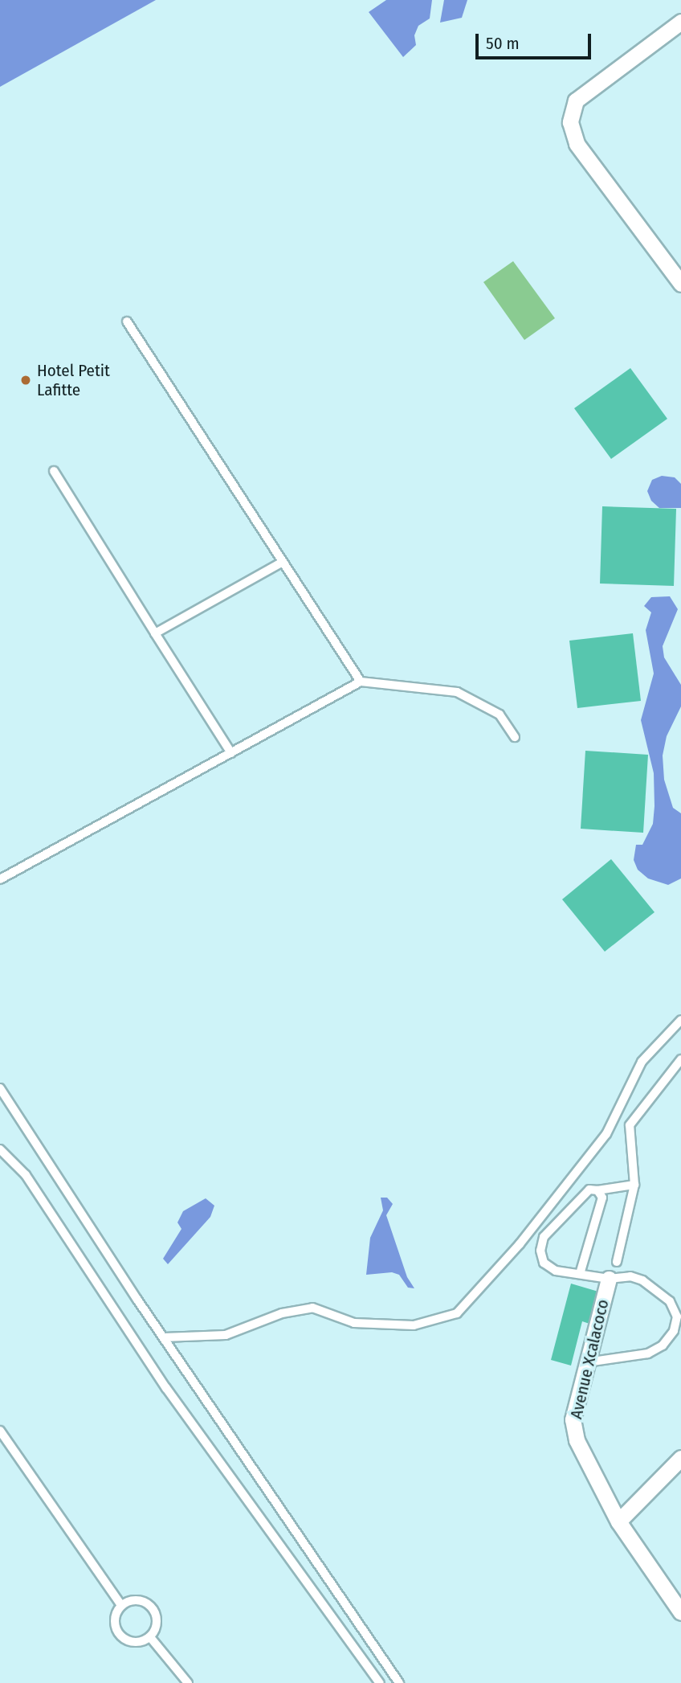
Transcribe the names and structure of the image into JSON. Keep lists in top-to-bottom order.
{
  "streets": {
    "street": ["Avenue Xcalacoco"]
  },
  "places": ["Hotel Petit Lafitte"],
  "scale_bar": "50 m"
}
